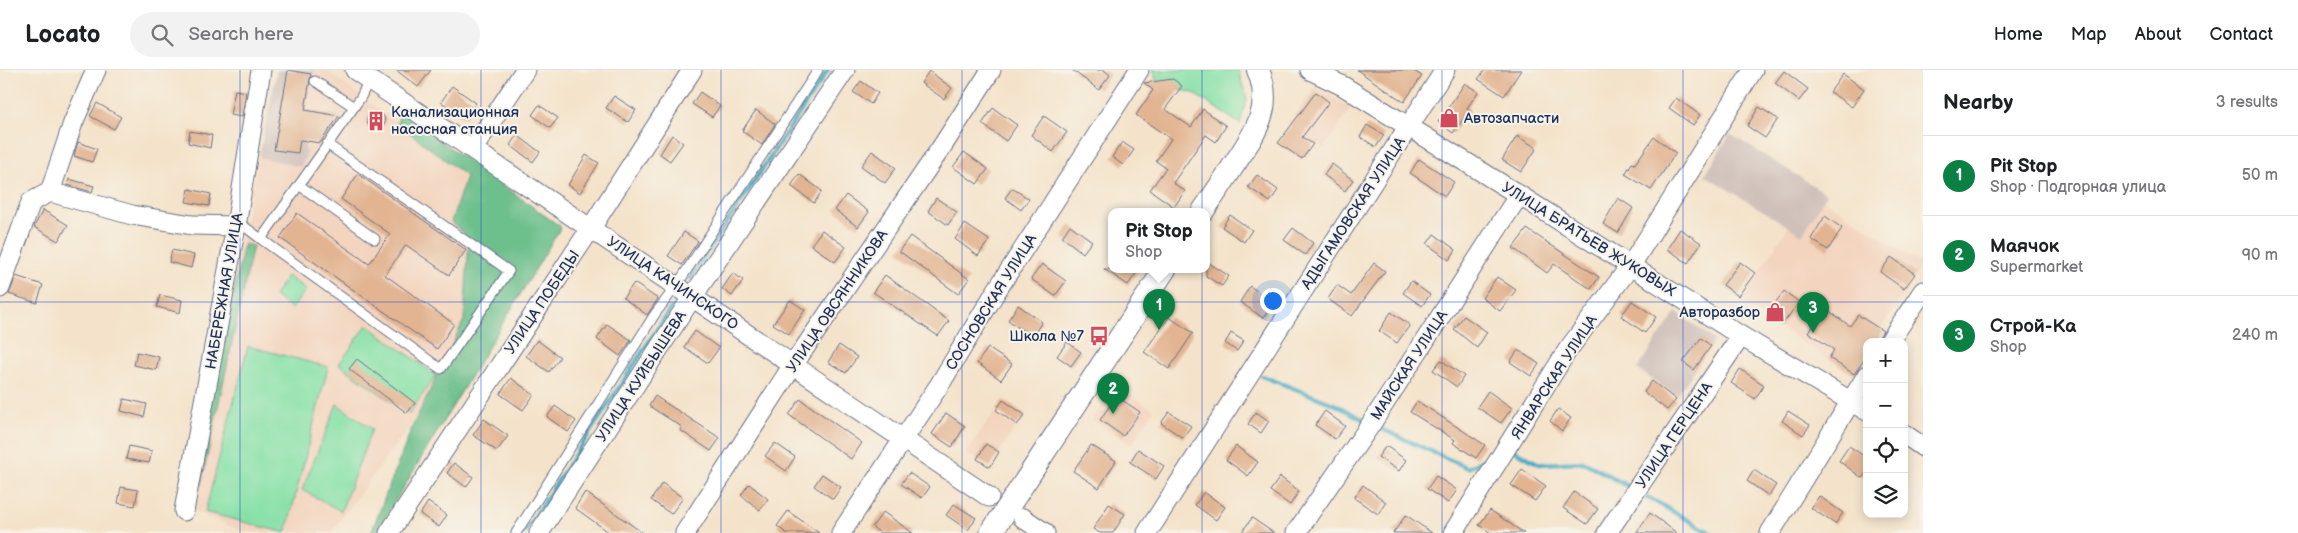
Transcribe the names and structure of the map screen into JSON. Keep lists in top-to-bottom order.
{
  "streets": {
    "street": [
      "АДЫГАМОВСКАЯ УЛИЦА",
      "УЛИЦА БРАТЬЕВ ЖУКОВЫХ",
      "УЛИЦА КАЧИНСКОГО",
      "НАБЕРЕЖНАЯ УЛИЦА",
      "УЛИЦА ОВСЯННИКОВА",
      "УЛИЦА ПОБЕДЫ",
      "СОСНОВСКАЯ УЛИЦА",
      "МАЙСКАЯ УЛИЦА",
      "УЛИЦА КУЙБЫШЕВА",
      "ЯНВАРСКАЯ УЛИЦА",
      "УЛИЦА ГЕРЦЕНА"
    ]
  },
  "crossings": [
    ["АДЫГАМОВСКАЯ УЛИЦА", "УЛИЦА БРАТЬЕВ ЖУКОВЫХ"],
    ["УЛИЦА БРАТЬЕВ ЖУКОВЫХ", "МАЙСКАЯ УЛИЦА"],
    ["УЛИЦА БРАТЬЕВ ЖУКОВЫХ", "ЯНВАРСКАЯ УЛИЦА"],
    ["УЛИЦА БРАТЬЕВ ЖУКОВЫХ", "УЛИЦА ГЕРЦЕНА"],
    ["УЛИЦА КАЧИНСКОГО", "УЛИЦА ОВСЯННИКОВА"],
    ["УЛИЦА КАЧИНСКОГО", "УЛИЦА ПОБЕДЫ"],
    ["УЛИЦА КАЧИНСКОГО", "СОСНОВСКАЯ УЛИЦА"],
    ["УЛИЦА КАЧИНСКОГО", "УЛИЦА КУЙБЫШЕВА"]
  ],
  "places": {
    "shop": ["Автозапчасти", "Авторазбор"],
    "building": ["Канализационная насосная станция"],
    "bus stop": ["Школа №7"]
  },
  "page": {
    "header": "Locato",
    "search": "Search here",
    "nav": [
      "Home",
      "Map",
      "About",
      "Contact"
    ],
    "heading": ["Nearby", "3 results"],
    "list": [
      {
        "mark": "1",
        "name": "Pit Stop",
        "note": "Shop · Подгорная улица",
        "value": "50 m"
      },
      {
        "mark": "2",
        "name": "Маячок",
        "note": "Supermarket",
        "value": "90 m"
      },
      {
        "mark": "3",
        "name": "Строй-Ка",
        "note": "Shop",
        "value": "240 m"
      }
    ],
    "popup": ["Pit Stop", "Shop"],
    "pins": ["1", "3", "2"],
    "map_buttons": ["+", "−"]
  }
}
